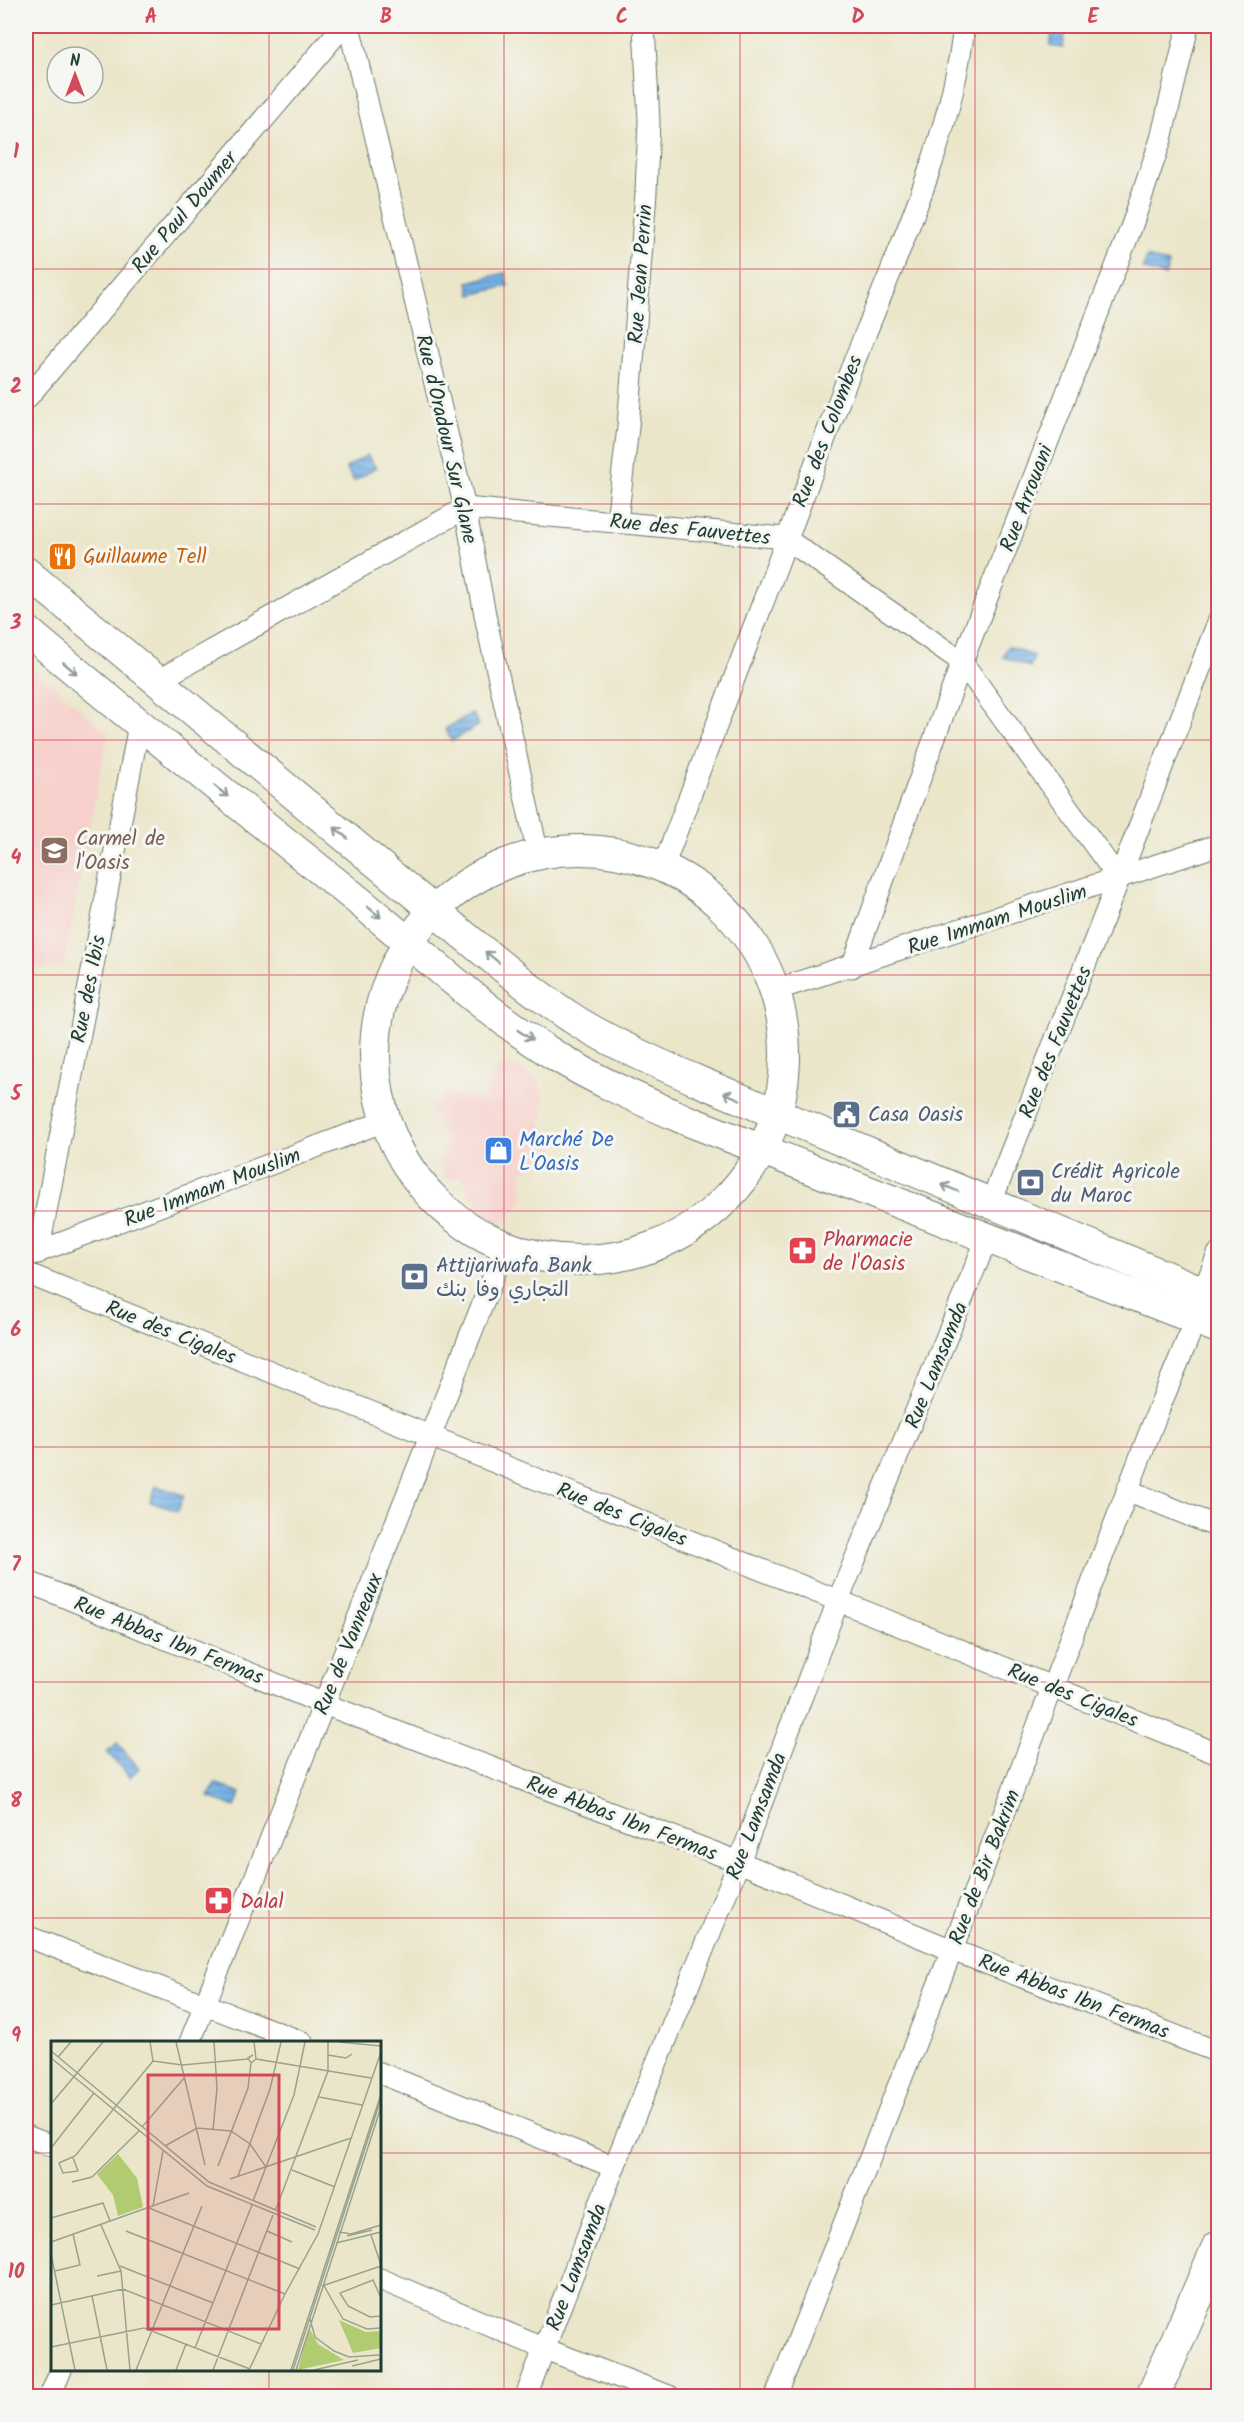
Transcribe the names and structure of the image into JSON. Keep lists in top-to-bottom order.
{
  "streets": {
    "street": [
      "Rue Paul Doumer",
      "Rue Jean Perrin",
      "Rue des Colombes",
      "Rue d'Oradour Sur Glane",
      "Rue Arrouani",
      "Rue des Fauvettes",
      "Rue Immam Mouslim",
      "Rue des Ibis",
      "Rue des Cigales",
      "Rue Lamsamda",
      "Rue Abbas Ibn Fermas",
      "Rue de Vanneaux",
      "Rue de Bir Bakrim"
    ]
  },
  "crossings": [
    ["Rue Jean Perrin", "Rue des Fauvettes"],
    ["Rue des Colombes", "Rue des Fauvettes"],
    ["Rue d'Oradour Sur Glane", "Rue des Fauvettes"],
    ["Rue Arrouani", "Rue des Fauvettes"],
    ["Rue Arrouani", "Rue Immam Mouslim"],
    ["Rue des Fauvettes", "Rue Immam Mouslim"],
    ["Rue Immam Mouslim", "Rue des Ibis"],
    ["Rue des Cigales", "Rue Lamsamda"],
    ["Rue des Cigales", "Rue de Vanneaux"],
    ["Rue des Cigales", "Rue de Bir Bakrim"],
    ["Rue Lamsamda", "Rue Abbas Ibn Fermas"],
    ["Rue Abbas Ibn Fermas", "Rue de Vanneaux"],
    ["Rue Abbas Ibn Fermas", "Rue de Bir Bakrim"]
  ],
  "places": {
    "restaurant": ["Guillaume Tell"],
    "school or university": ["Carmel de l'Oasis"],
    "public building": ["Casa Oasis"],
    "shop": ["Marché De L'Oasis"],
    "bank": ["Crédit Agricole du Maroc", "Attijariwafa Bank التجاري وفا بنك"],
    "pharmacy": ["Pharmacie de l'Oasis", "Dalal"]
  },
  "north": "top",
  "grid": {
    "columns": [
      "A",
      "B",
      "C",
      "D",
      "E"
    ],
    "rows": [
      "1",
      "2",
      "3",
      "4",
      "5",
      "6",
      "7",
      "8",
      "9",
      "10"
    ]
  }
}
